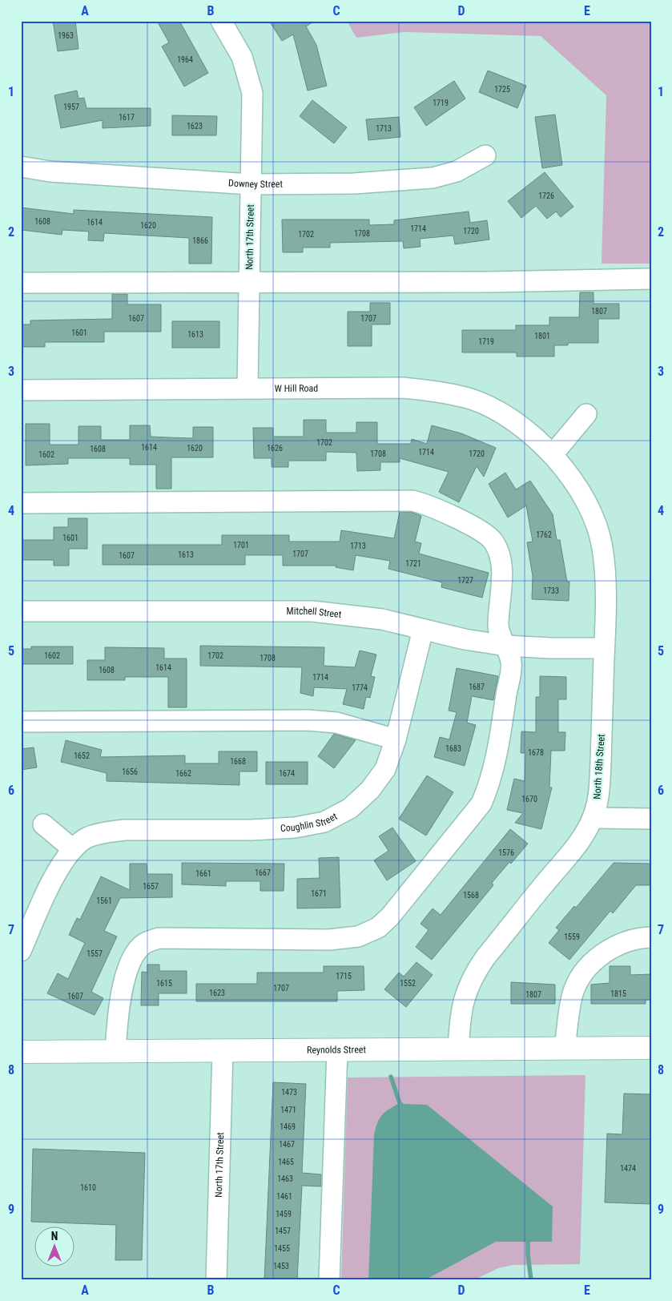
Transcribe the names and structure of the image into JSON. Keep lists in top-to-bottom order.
{
  "streets": {
    "main road": ["Reynolds Street"],
    "street": [
      "Downey Street",
      "North 17th Street",
      "W Hill Road",
      "Mitchell Street",
      "North 18th Street",
      "Coughlin Street"
    ]
  },
  "crossings": [
    ["Downey Street", "North 17th Street"],
    ["North 17th Street", "W Hill Road"],
    ["North 17th Street", "Reynolds Street"],
    ["W Hill Road", "North 18th Street"],
    ["Mitchell Street", "North 18th Street"],
    ["Mitchell Street", "Coughlin Street"],
    ["North 18th Street", "Reynolds Street"]
  ],
  "house_numbers": [
    "1963",
    "1964",
    "1725",
    "1719",
    "1957",
    "1617",
    "1623",
    "1713",
    "1726",
    "1608",
    "1614",
    "1620",
    "1714",
    "1720",
    "1708",
    "1702",
    "1866",
    "1807",
    "1607",
    "1707",
    "1601",
    "1613",
    "1801",
    "1719",
    "1702",
    "1614",
    "1620",
    "1626",
    "1608",
    "1714",
    "1708",
    "1720",
    "1602",
    "1762",
    "1601",
    "1701",
    "1713",
    "1707",
    "1613",
    "1607",
    "1721",
    "1727",
    "1733",
    "1602",
    "1702",
    "1708",
    "1614",
    "1608",
    "1714",
    "1687",
    "1774",
    "1683",
    "1678",
    "1652",
    "1668",
    "1656",
    "1662",
    "1674",
    "1670",
    "1576",
    "1667",
    "1661",
    "1657",
    "1671",
    "1568",
    "1561",
    "1559",
    "1557",
    "1715",
    "1615",
    "1552",
    "1707",
    "1623",
    "1815",
    "1807",
    "1607",
    "1473",
    "1471",
    "1469",
    "1467",
    "1465",
    "1474",
    "1463",
    "1610",
    "1461",
    "1459",
    "1457",
    "1455",
    "1453"
  ],
  "north": "top",
  "grid": {
    "columns": [
      "A",
      "B",
      "C",
      "D",
      "E"
    ],
    "rows": [
      "1",
      "2",
      "3",
      "4",
      "5",
      "6",
      "7",
      "8",
      "9"
    ]
  }
}
